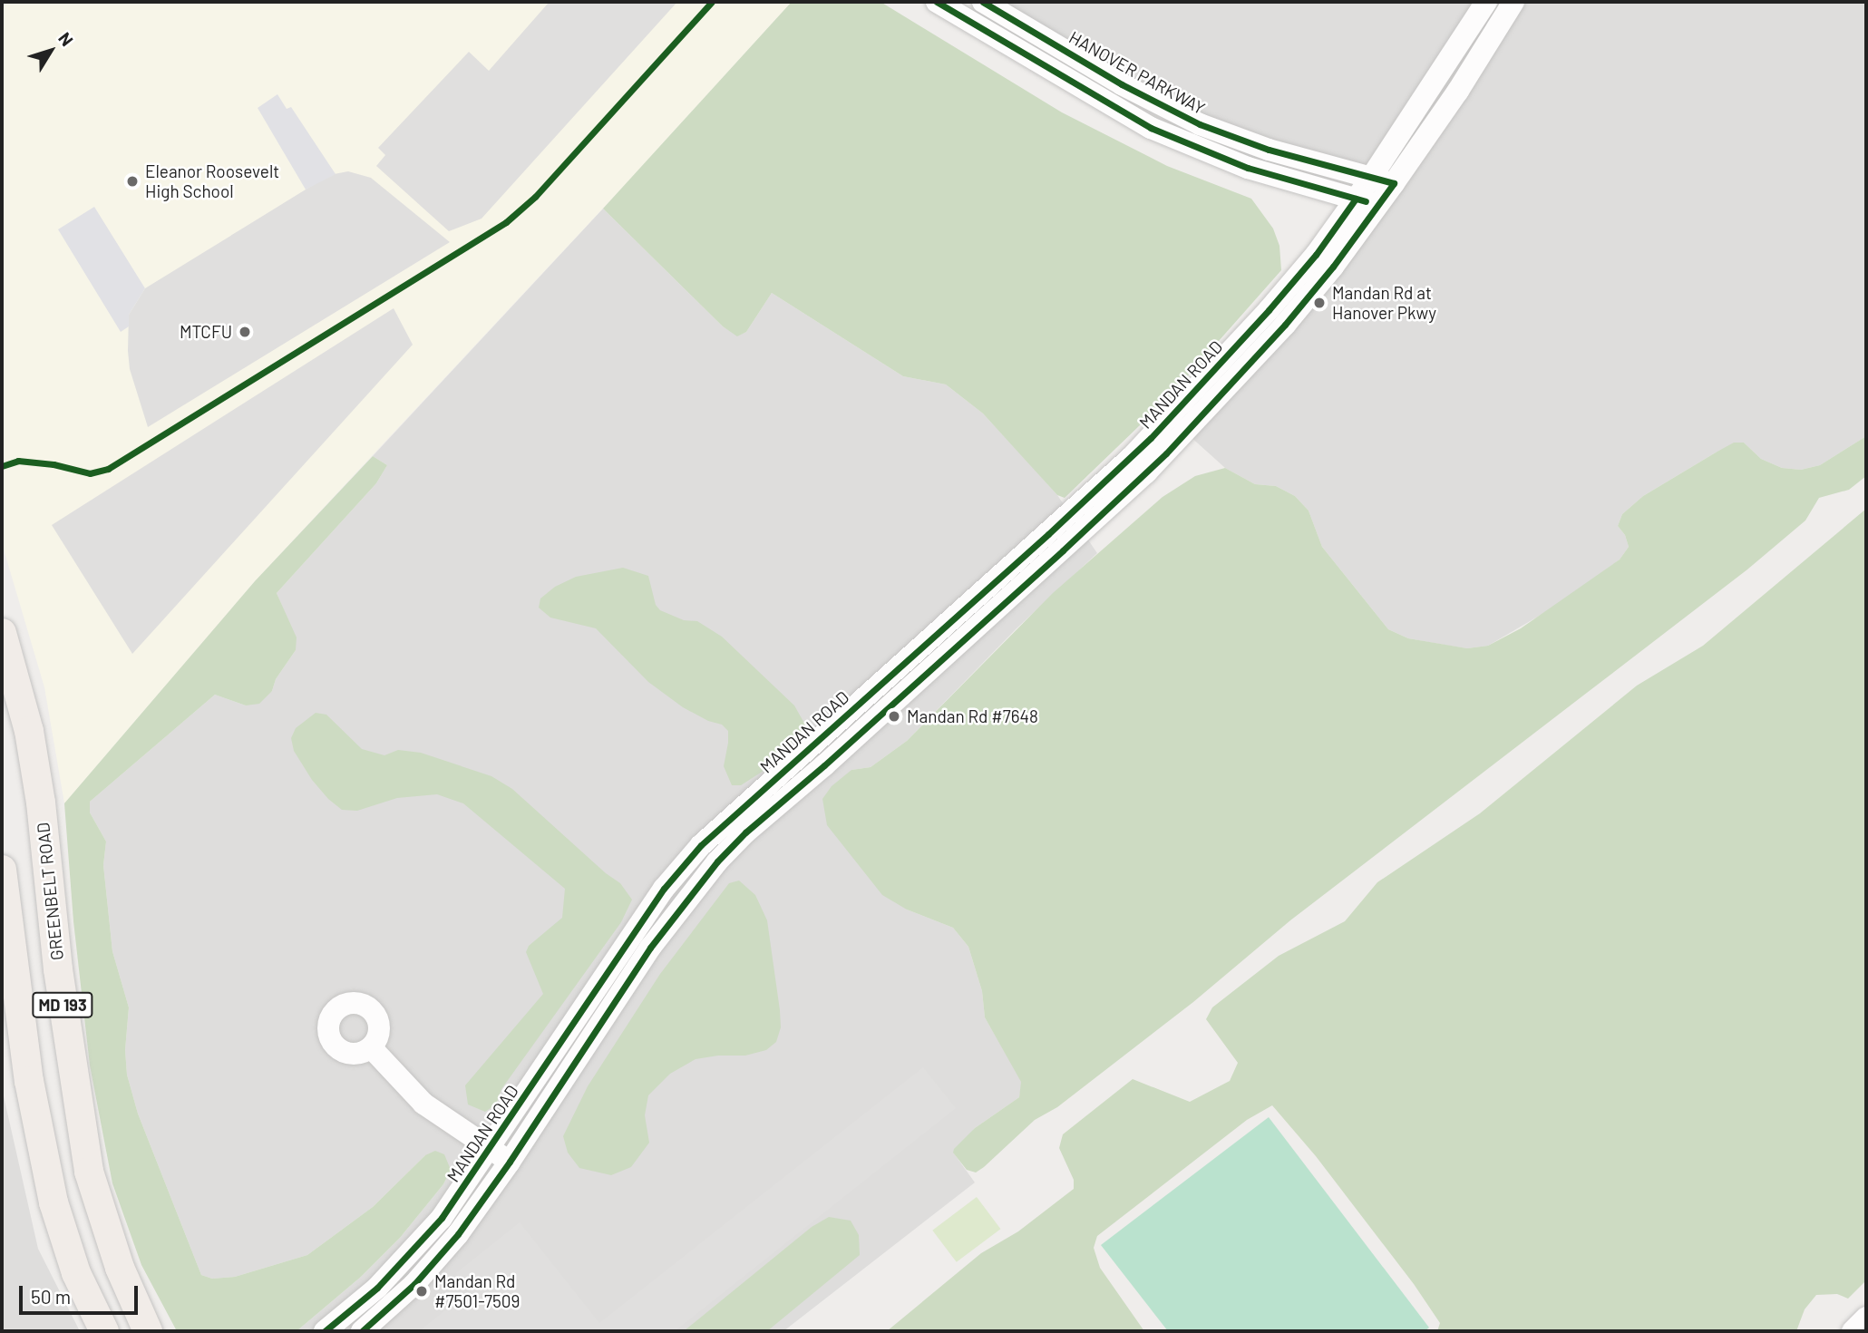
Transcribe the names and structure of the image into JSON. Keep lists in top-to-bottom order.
{
  "streets": {
    "main road": ["GREENBELT ROAD", "MD 193"],
    "street": ["HANOVER PARKWAY", "MANDAN ROAD"]
  },
  "crossings": [
    ["HANOVER PARKWAY", "MANDAN ROAD"]
  ],
  "places": [
    "Eleanor Roosevelt High School",
    "Mandan Rd at Hanover Pkwy",
    "MTCFU",
    "Mandan Rd #7648",
    "Mandan Rd #7501-7509"
  ],
  "scale_bar": "50 m",
  "north": "top right"
}
